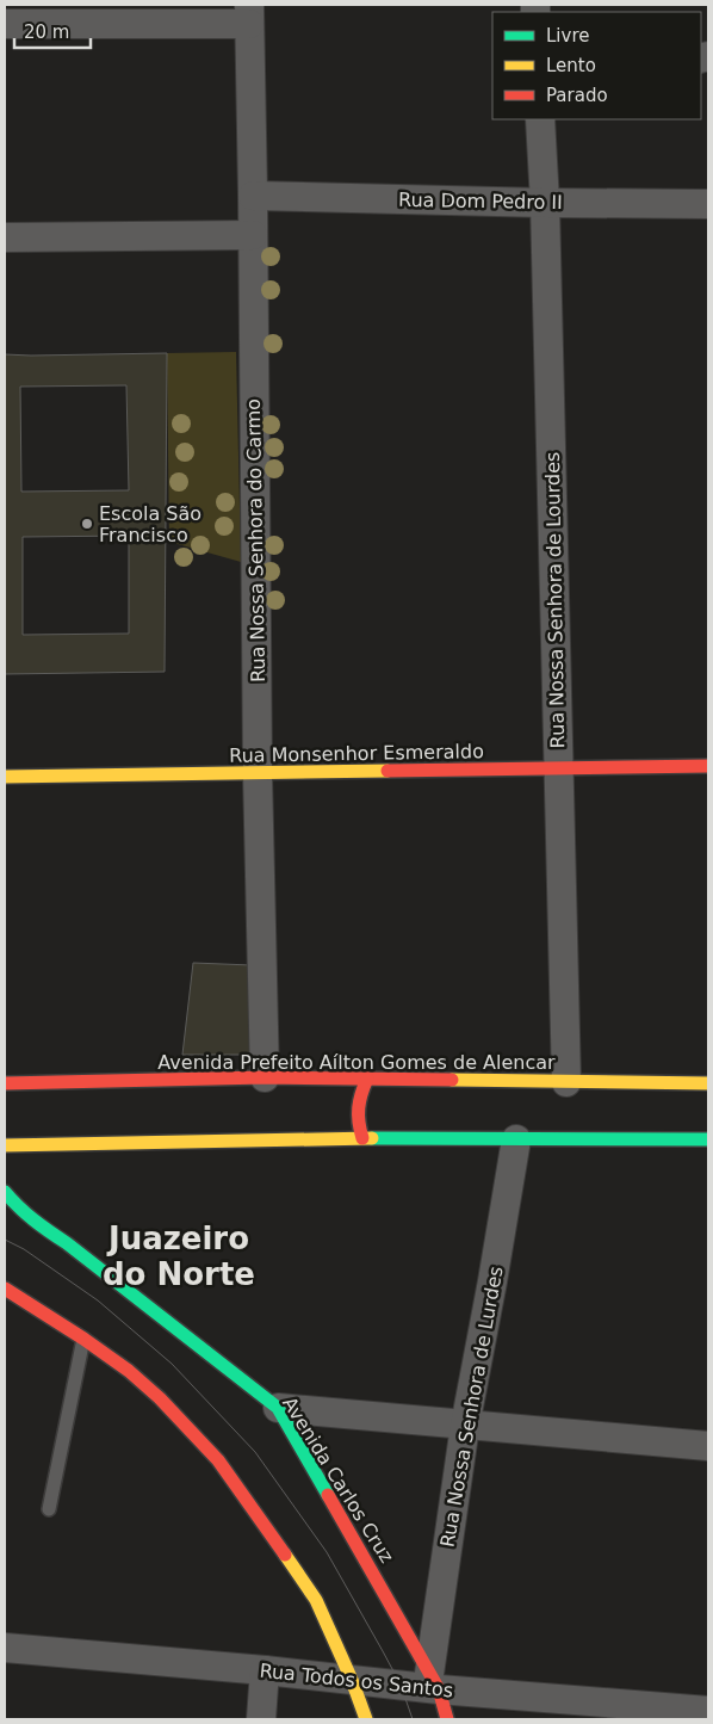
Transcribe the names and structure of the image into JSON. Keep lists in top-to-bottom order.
{
  "streets": {
    "main road": ["Rua Monsenhor Esmeraldo", "Avenida Prefeito Aílton Gomes de Alencar", "Avenida Carlos Cruz"],
    "street": [
      "Rua Dom Pedro II",
      "Rua Nossa Senhora do Carmo",
      "Rua Nossa Senhora de Lourdes",
      "Rua Nossa Senhora de Lurdes",
      "Rua Todos os Santos"
    ]
  },
  "crossings": [
    ["Rua Dom Pedro II", "Rua Nossa Senhora do Carmo"],
    ["Rua Dom Pedro II", "Rua Nossa Senhora de Lourdes"],
    ["Rua Nossa Senhora do Carmo", "Rua Monsenhor Esmeraldo"],
    ["Rua Nossa Senhora do Carmo", "Avenida Prefeito Aílton Gomes de Alencar"],
    ["Rua Nossa Senhora de Lourdes", "Rua Monsenhor Esmeraldo"],
    ["Rua Nossa Senhora de Lourdes", "Avenida Prefeito Aílton Gomes de Alencar"],
    ["Rua Nossa Senhora de Lurdes", "Avenida Carlos Cruz"],
    ["Rua Nossa Senhora de Lurdes", "Rua Todos os Santos"],
    ["Avenida Carlos Cruz", "Rua Todos os Santos"]
  ],
  "districts": ["Juazeiro do Norte"],
  "places": ["Escola São Francisco"],
  "legend": ["Livre", "Lento", "Parado"],
  "scale_bar": "20 m"
}
